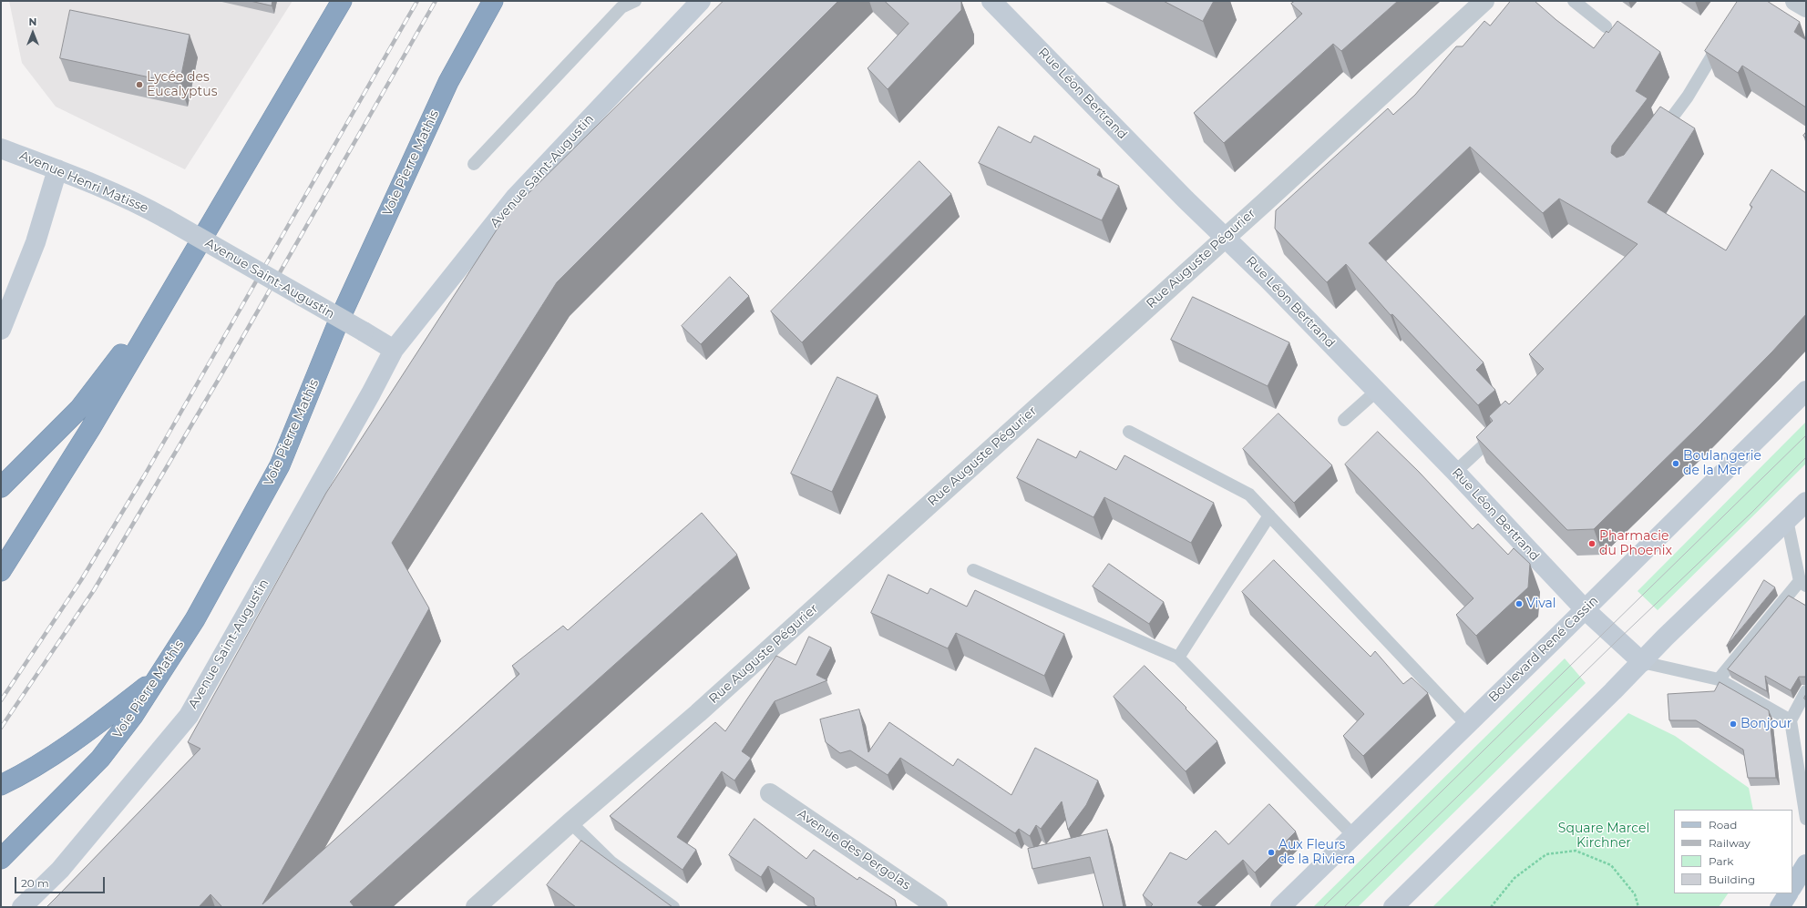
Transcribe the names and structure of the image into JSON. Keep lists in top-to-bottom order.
{
  "streets": {
    "highway": ["Voie Pierre Mathis"],
    "main road": [
      "Rue Léon Bertrand",
      "Avenue Saint-Augustin",
      "Avenue Henri Matisse",
      "Boulevard René Cassin"
    ],
    "street": ["Rue Auguste Pégurier", "Avenue des Pergolas"]
  },
  "crossings": [
    ["Rue Léon Bertrand", "Rue Auguste Pégurier"],
    ["Rue Léon Bertrand", "Boulevard René Cassin"],
    ["Avenue Saint-Augustin", "Avenue Henri Matisse"]
  ],
  "parks": ["Square Marcel Kirchner"],
  "places": [
    "Lycée des Eucalyptus",
    "Boulangerie de la Mer",
    "Pharmacie du Phoenix",
    "Vival",
    "Bonjour",
    "Aux Fleurs de la Riviera"
  ],
  "legend": [
    "Road",
    "Railway",
    "Park",
    "Building"
  ],
  "scale_bar": "20 m",
  "north": "top"
}
